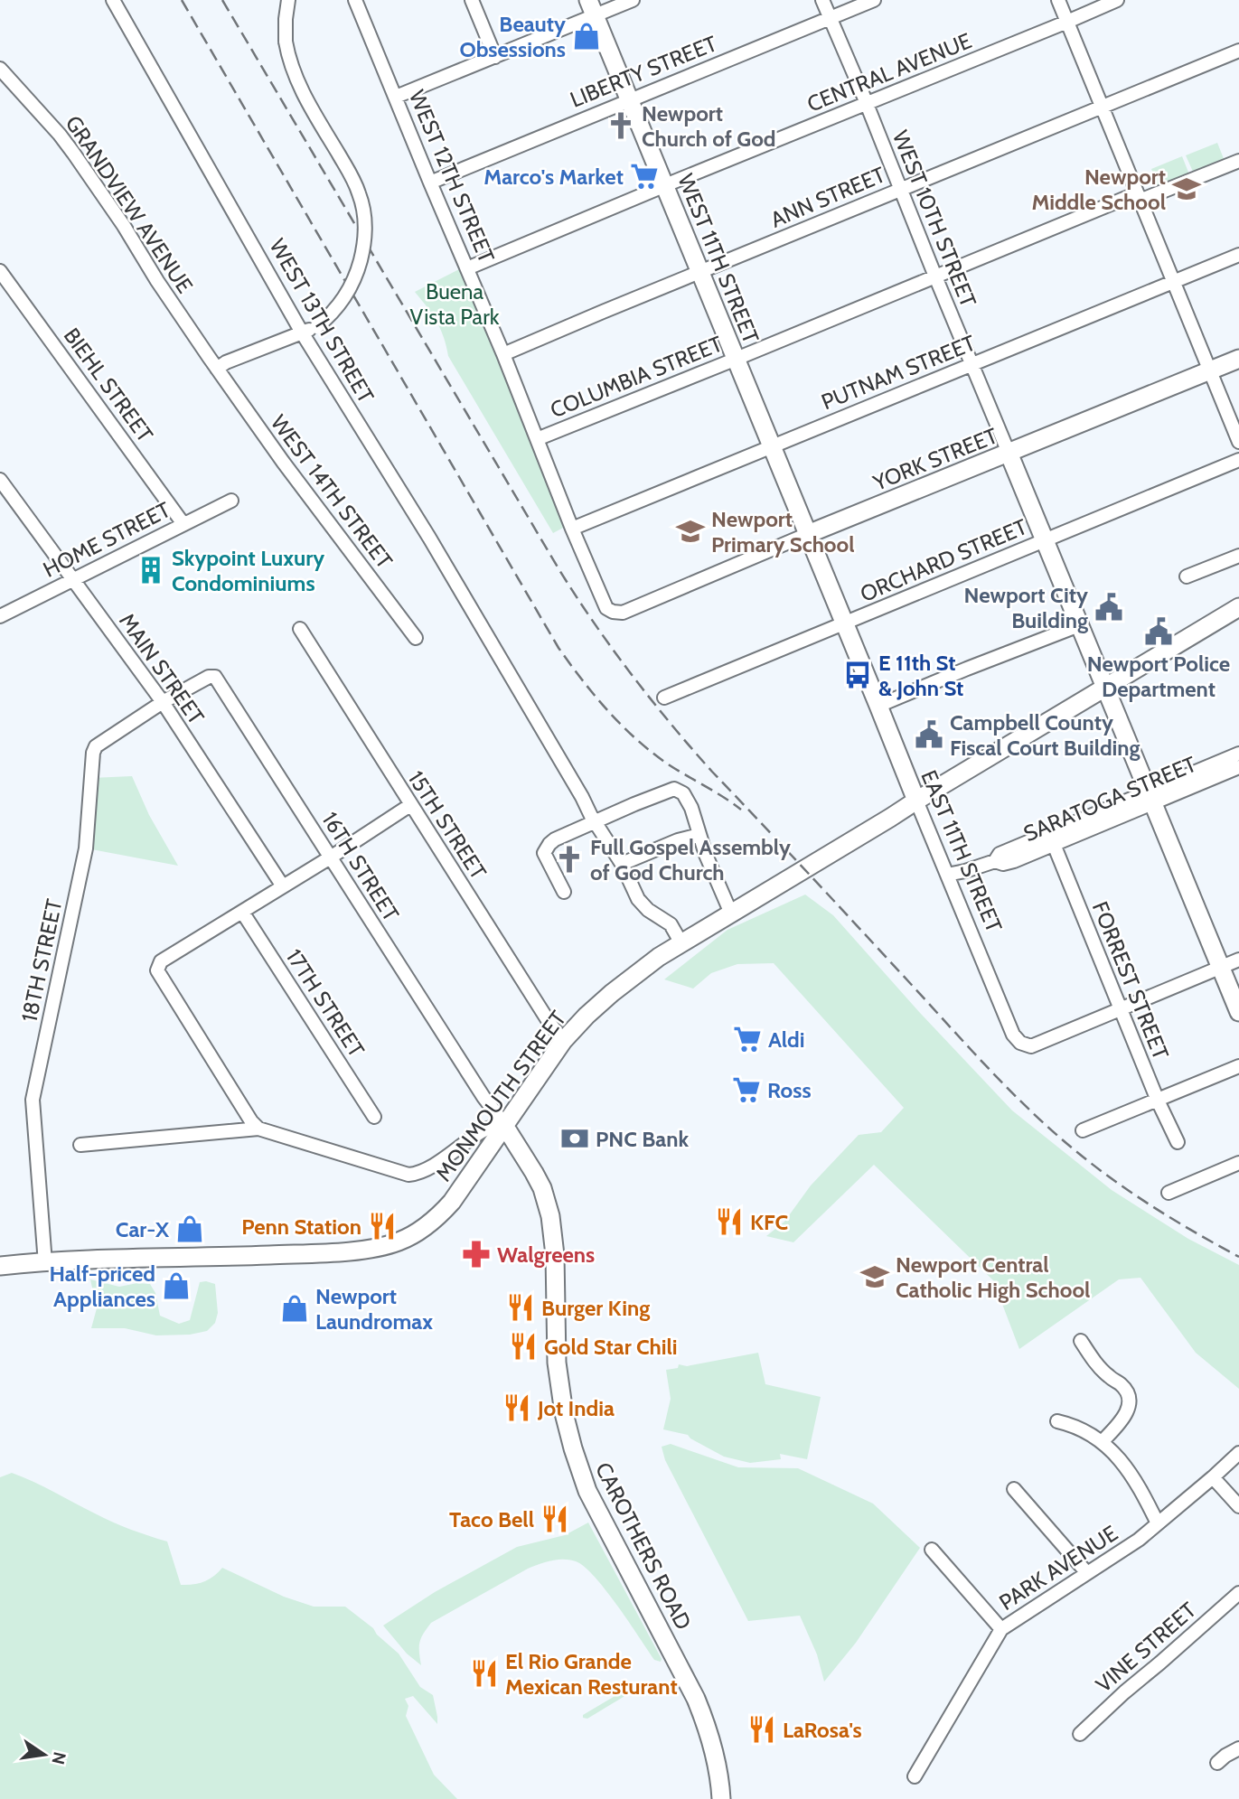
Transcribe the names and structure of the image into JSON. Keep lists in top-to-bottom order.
{
  "streets": {
    "main road": [
      "WEST 11TH STREET",
      "YORK STREET",
      "EAST 11TH STREET",
      "MONMOUTH STREET",
      "CAROTHERS ROAD"
    ],
    "street": [
      "LIBERTY STREET",
      "CENTRAL AVENUE",
      "WEST 12TH STREET",
      "ANN STREET",
      "GRANDVIEW AVENUE",
      "WEST 10TH STREET",
      "WEST 13TH STREET",
      "PUTNAM STREET",
      "COLUMBIA STREET",
      "BIEHL STREET",
      "WEST 14TH STREET",
      "HOME STREET",
      "ORCHARD STREET",
      "MAIN STREET",
      "SARATOGA STREET",
      "15TH STREET",
      "16TH STREET",
      "18TH STREET",
      "FORREST STREET",
      "17TH STREET",
      "PARK AVENUE",
      "VINE STREET"
    ]
  },
  "crossings": [
    ["LIBERTY STREET", "WEST 12TH STREET"],
    ["LIBERTY STREET", "WEST 10TH STREET"],
    ["LIBERTY STREET", "WEST 11TH STREET"],
    ["CENTRAL AVENUE", "WEST 12TH STREET"],
    ["CENTRAL AVENUE", "WEST 10TH STREET"],
    ["CENTRAL AVENUE", "WEST 11TH STREET"],
    ["WEST 12TH STREET", "ANN STREET"],
    ["WEST 12TH STREET", "PUTNAM STREET"],
    ["WEST 12TH STREET", "COLUMBIA STREET"],
    ["WEST 12TH STREET", "YORK STREET"],
    ["ANN STREET", "WEST 10TH STREET"],
    ["ANN STREET", "WEST 11TH STREET"],
    ["GRANDVIEW AVENUE", "WEST 14TH STREET"],
    ["WEST 10TH STREET", "PUTNAM STREET"],
    ["WEST 10TH STREET", "COLUMBIA STREET"],
    ["WEST 10TH STREET", "YORK STREET"],
    ["WEST 11TH STREET", "PUTNAM STREET"],
    ["WEST 11TH STREET", "COLUMBIA STREET"],
    ["WEST 11TH STREET", "YORK STREET"],
    ["WEST 11TH STREET", "EAST 11TH STREET"],
    ["WEST 13TH STREET", "MONMOUTH STREET"],
    ["BIEHL STREET", "HOME STREET"],
    ["YORK STREET", "EAST 11TH STREET"],
    ["HOME STREET", "MAIN STREET"],
    ["ORCHARD STREET", "EAST 11TH STREET"],
    ["MAIN STREET", "16TH STREET"],
    ["MAIN STREET", "18TH STREET"],
    ["SARATOGA STREET", "EAST 11TH STREET"],
    ["SARATOGA STREET", "FORREST STREET"],
    ["15TH STREET", "MONMOUTH STREET"],
    ["EAST 11TH STREET", "FORREST STREET"],
    ["EAST 11TH STREET", "MONMOUTH STREET"],
    ["16TH STREET", "18TH STREET"],
    ["16TH STREET", "MONMOUTH STREET"],
    ["16TH STREET", "CAROTHERS ROAD"],
    ["18TH STREET", "MONMOUTH STREET"],
    ["MONMOUTH STREET", "CAROTHERS ROAD"]
  ],
  "parks": ["Buena Vista Park"],
  "places": {
    "shop": [
      "Beauty Obsessions",
      "Car-X",
      "Half-priced Appliances",
      "Newport Laundromax"
    ],
    "church": ["Newport Church of God", "Full Gospel Assembly of God Church"],
    "supermarket": ["Marco's Market", "Aldi", "Ross"],
    "school or university": ["Newport Middle School", "Newport Primary School", "Newport Central Catholic High School"],
    "building": ["Skypoint Luxury Condominiums"],
    "public building": ["Newport City Building", "Newport Police Department", "Campbell County Fiscal Court Building"],
    "bus stop": ["E 11th St & John St"],
    "bank": ["PNC Bank"],
    "restaurant": [
      "KFC",
      "Penn Station",
      "Burger King",
      "Gold Star Chili",
      "Jot India",
      "Taco Bell",
      "El Rio Grande Mexican Resturant",
      "LaRosa's"
    ],
    "pharmacy": ["Walgreens"]
  },
  "north": "right"
}
